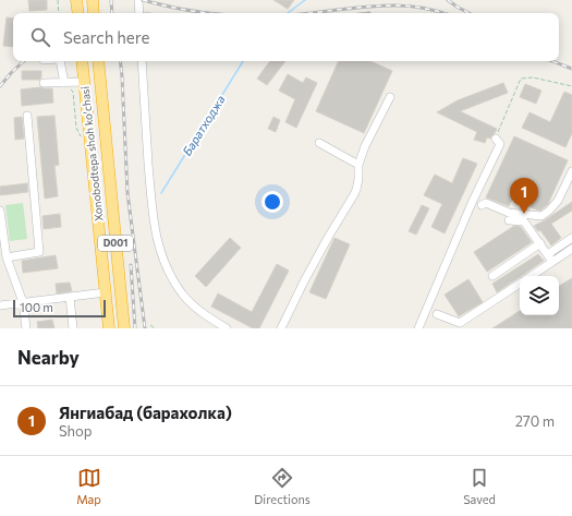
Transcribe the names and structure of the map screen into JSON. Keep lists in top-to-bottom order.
{
  "streets": {
    "highway": ["Xonobodtepa shoh ko'chasi", "D001"]
  },
  "water": ["Баратходжа"],
  "scale_bar": "100 m",
  "page": {
    "search": "Search here",
    "pins": "1",
    "scale": "100 m",
    "heading": "Nearby",
    "list": [
      {
        "mark": "1",
        "name": "Янгиабад (барахолка)",
        "note": "Shop",
        "value": "270 m"
      }
    ],
    "nav": ["Map", "Directions", "Saved"]
  }
}
